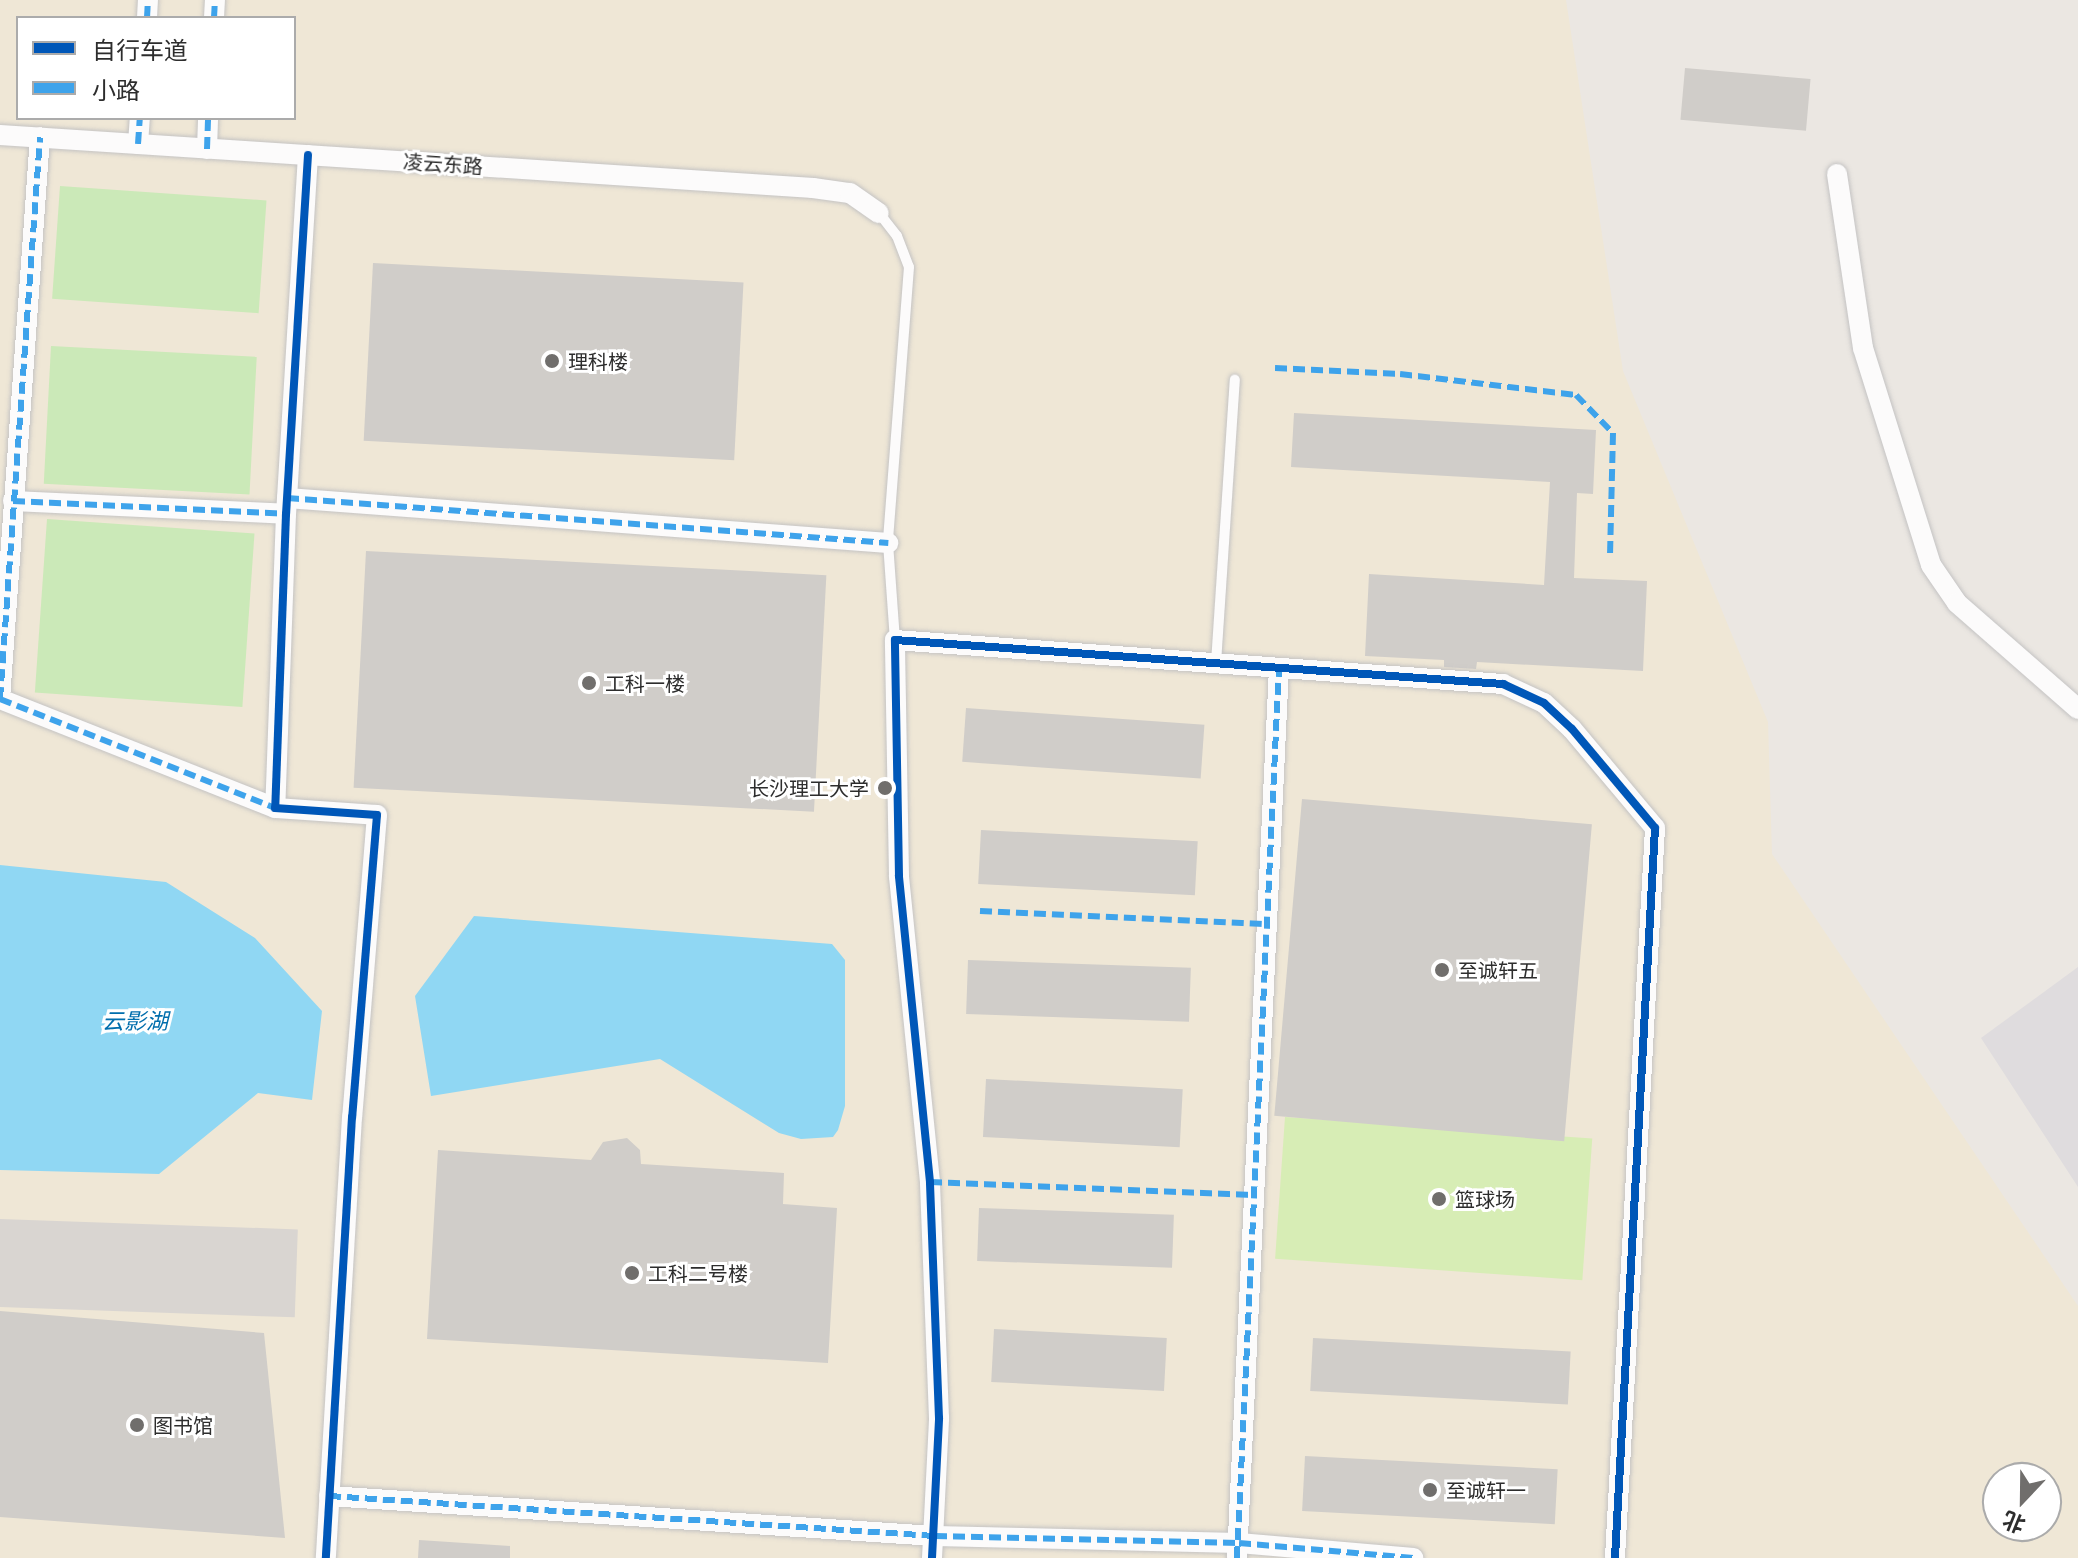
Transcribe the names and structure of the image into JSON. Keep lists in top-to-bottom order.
{
  "streets": {
    "street": ["凌云东路"]
  },
  "water": ["云影湖"],
  "places": [
    "理科楼",
    "工科一楼",
    "长沙理工大学",
    "至诚轩五",
    "篮球场",
    "工科二号楼",
    "图书馆",
    "至诚轩一"
  ],
  "legend": ["自行车道", "小路"],
  "north": "bottom"
}
